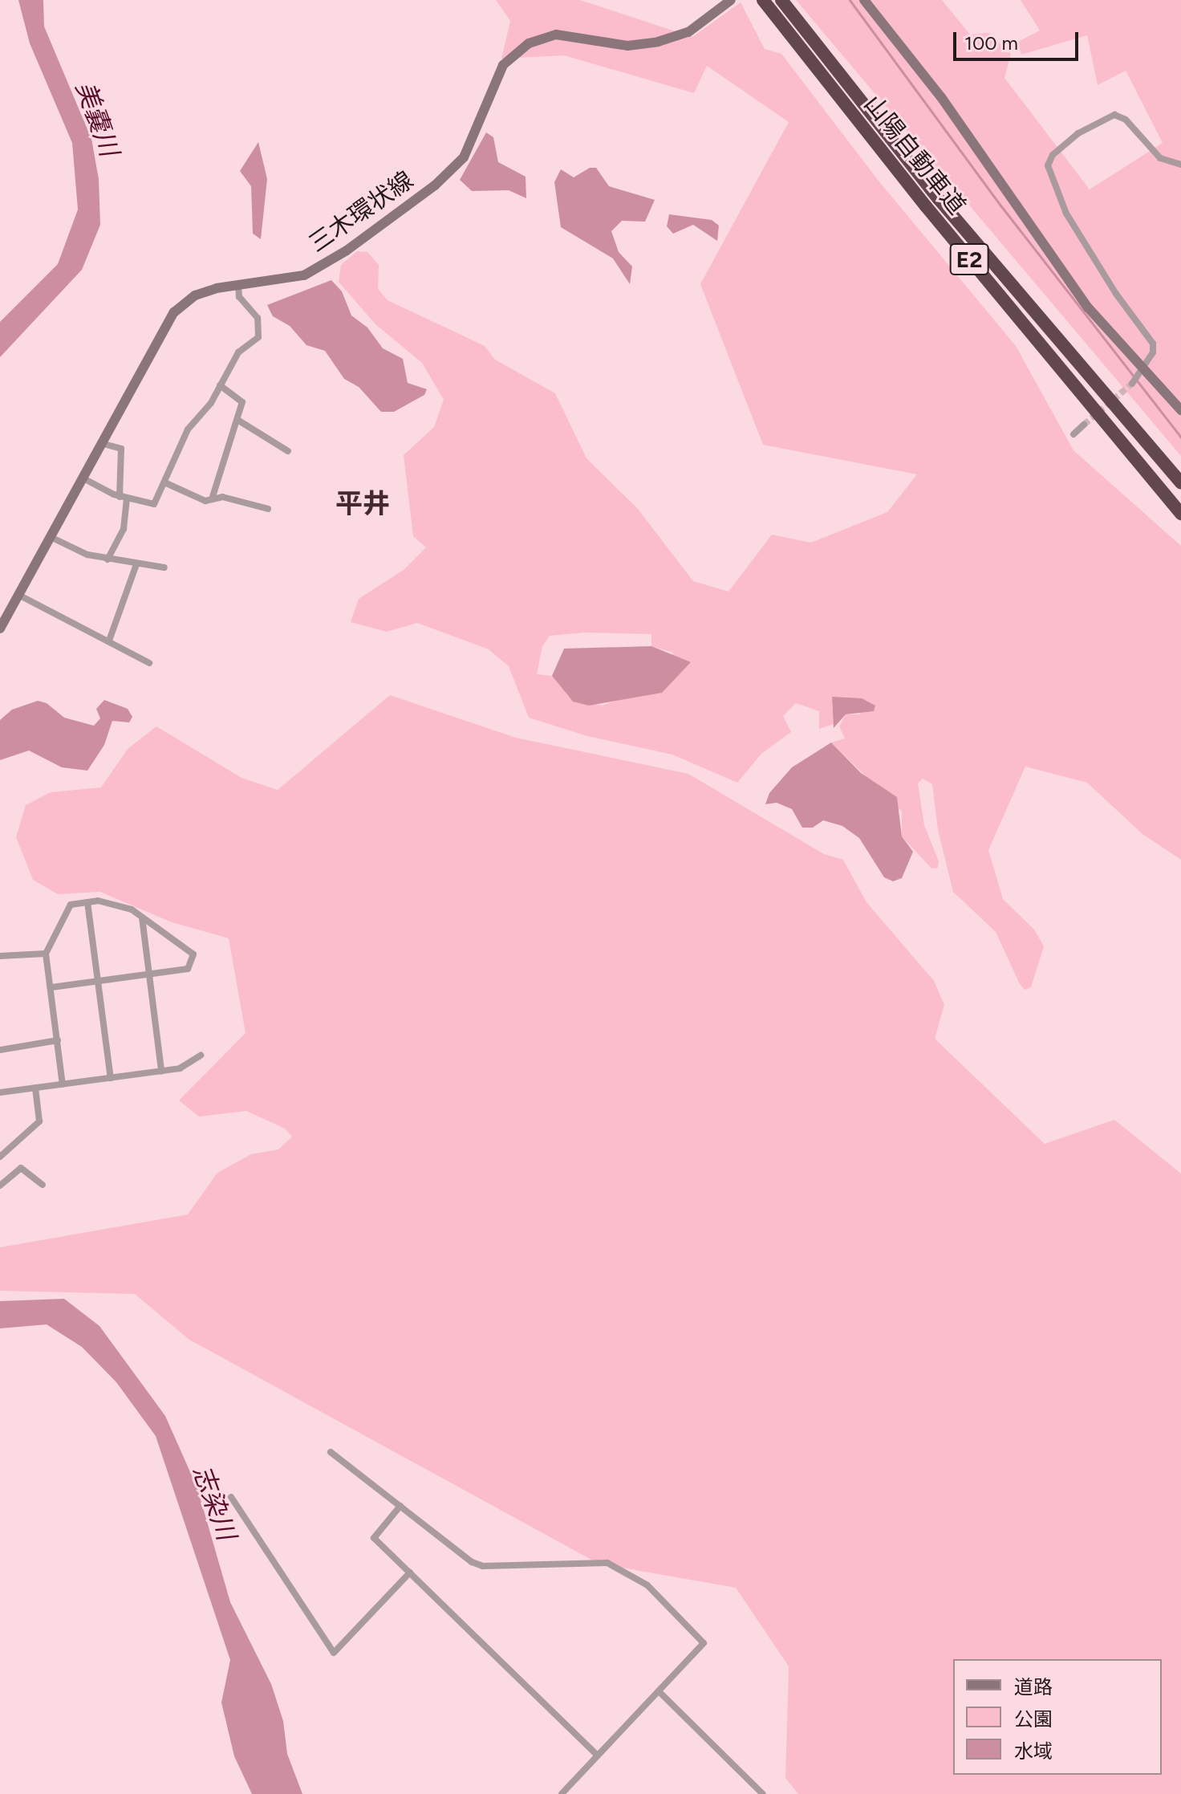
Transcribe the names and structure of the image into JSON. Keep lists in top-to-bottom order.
{
  "streets": {
    "highway": ["山陽自動車道", "E2"],
    "main road": ["三木環状線"]
  },
  "districts": ["平井"],
  "water": ["美嚢川", "志染川"],
  "legend": ["道路", "公園", "水域"],
  "scale_bar": "100 m"
}
